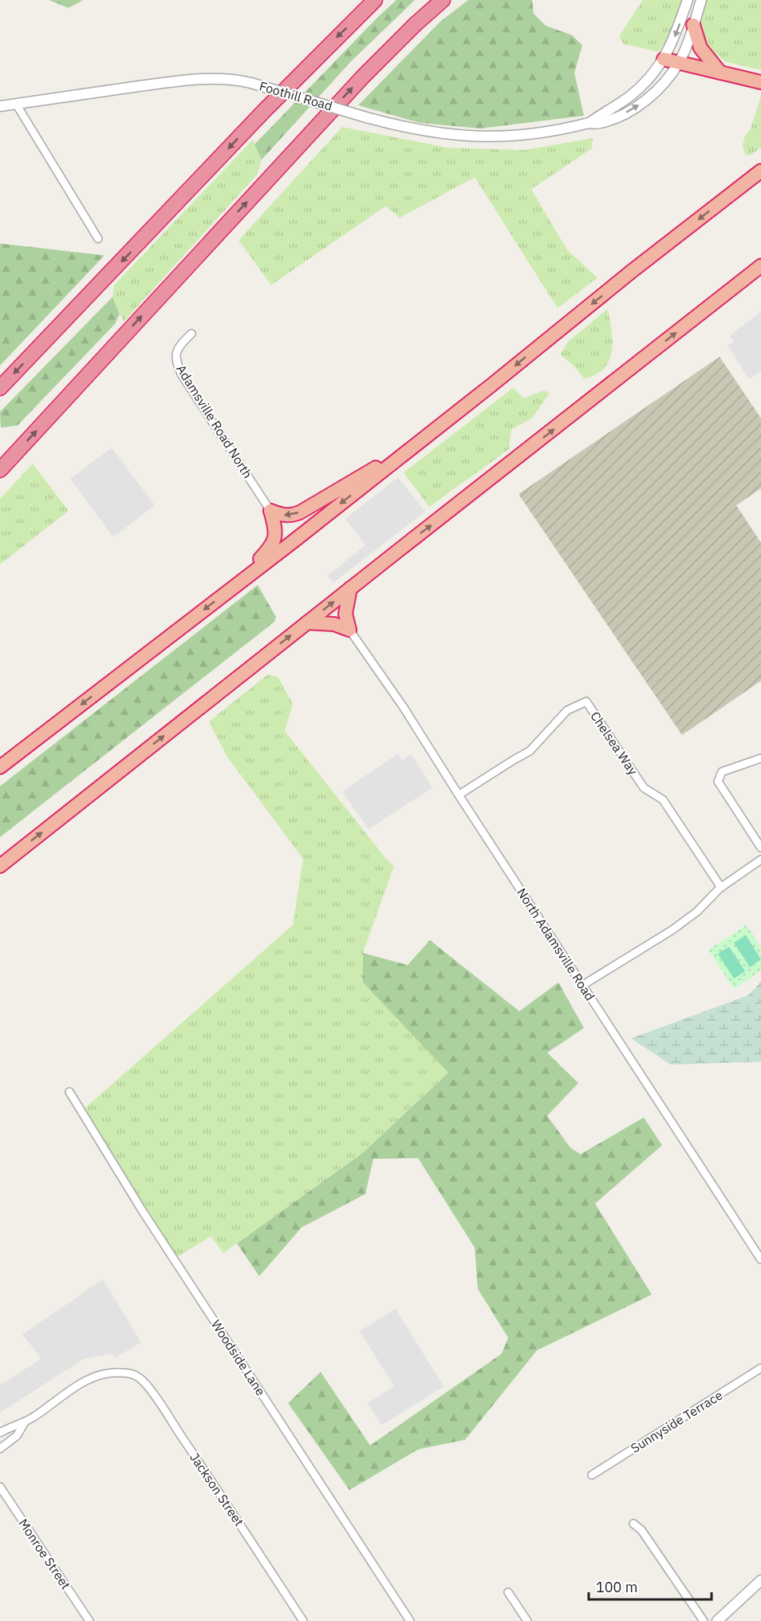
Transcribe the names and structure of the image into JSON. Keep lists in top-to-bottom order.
{
  "streets": {
    "street": [
      "Foothill Road",
      "Adamsville Road North",
      "Chelsea Way",
      "North Adamsville Road",
      "Woodside Lane",
      "Sunnyside Terrace",
      "Jackson Street",
      "Monroe Street"
    ]
  },
  "crossings": [
    ["Chelsea Way", "North Adamsville Road"]
  ],
  "scale_bar": "100 m"
}
